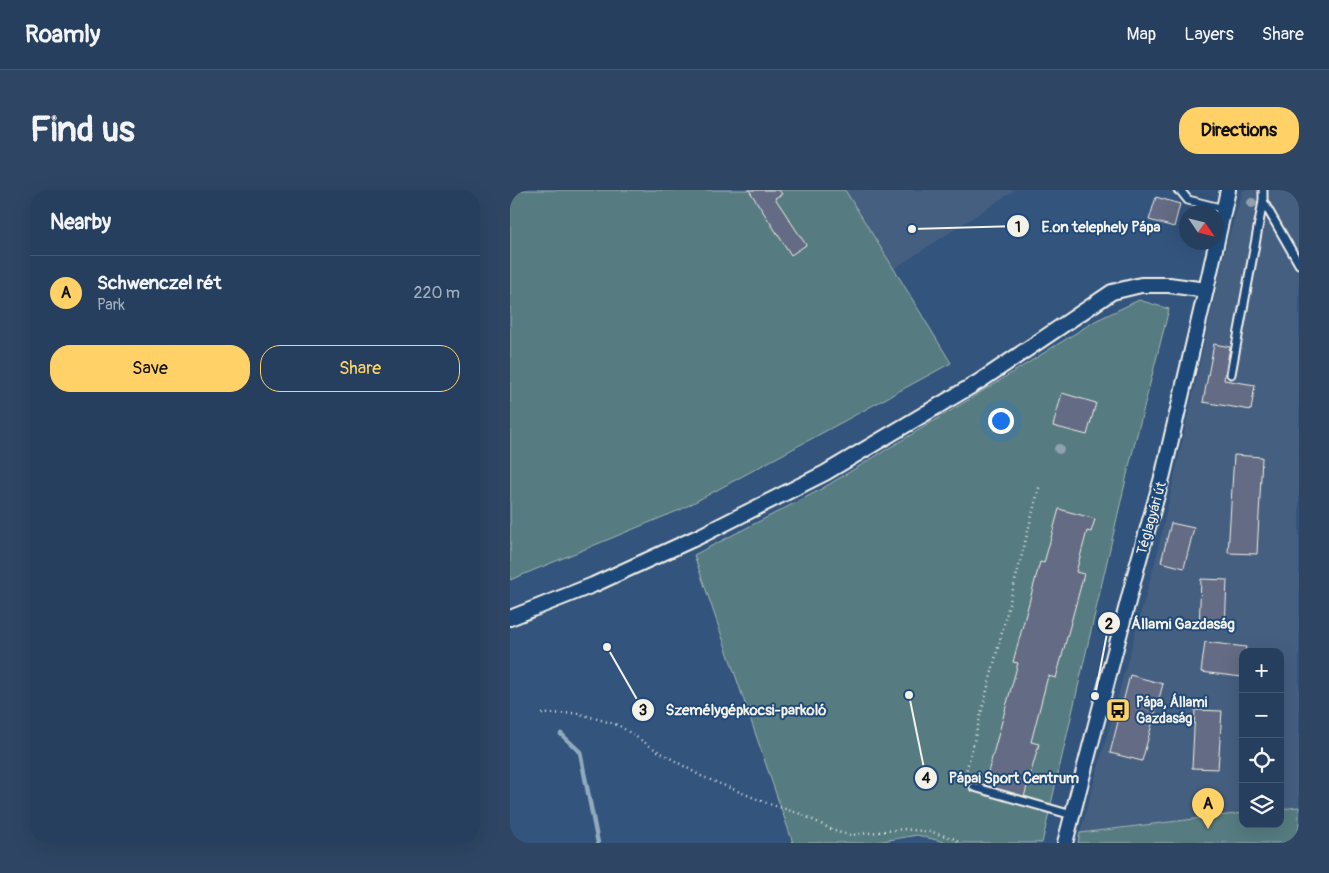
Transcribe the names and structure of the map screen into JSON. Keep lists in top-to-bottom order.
{
  "streets": {
    "street": ["Téglagyári út"]
  },
  "places": {
    "other": [
      "E.on telephely Pápa",
      "Személygépkocsi-parkoló",
      "Pápai Sport Centrum",
      "Állami Gazdaság"
    ],
    "bus stop": ["Pápa, Állami Gazdaság"]
  },
  "north": "bottom right",
  "page": {
    "header": "Roamly",
    "nav": ["Map", "Layers", "Share"],
    "buttons": [
      "Directions",
      ["Save", "Share"]
    ],
    "title": "Find us",
    "heading": "Nearby",
    "list": [
      {
        "mark": "A",
        "name": "Schwenczel rét",
        "note": "Park",
        "value": "220 m"
      }
    ],
    "map_buttons": ["+", "−"],
    "pins": "A"
  }
}
